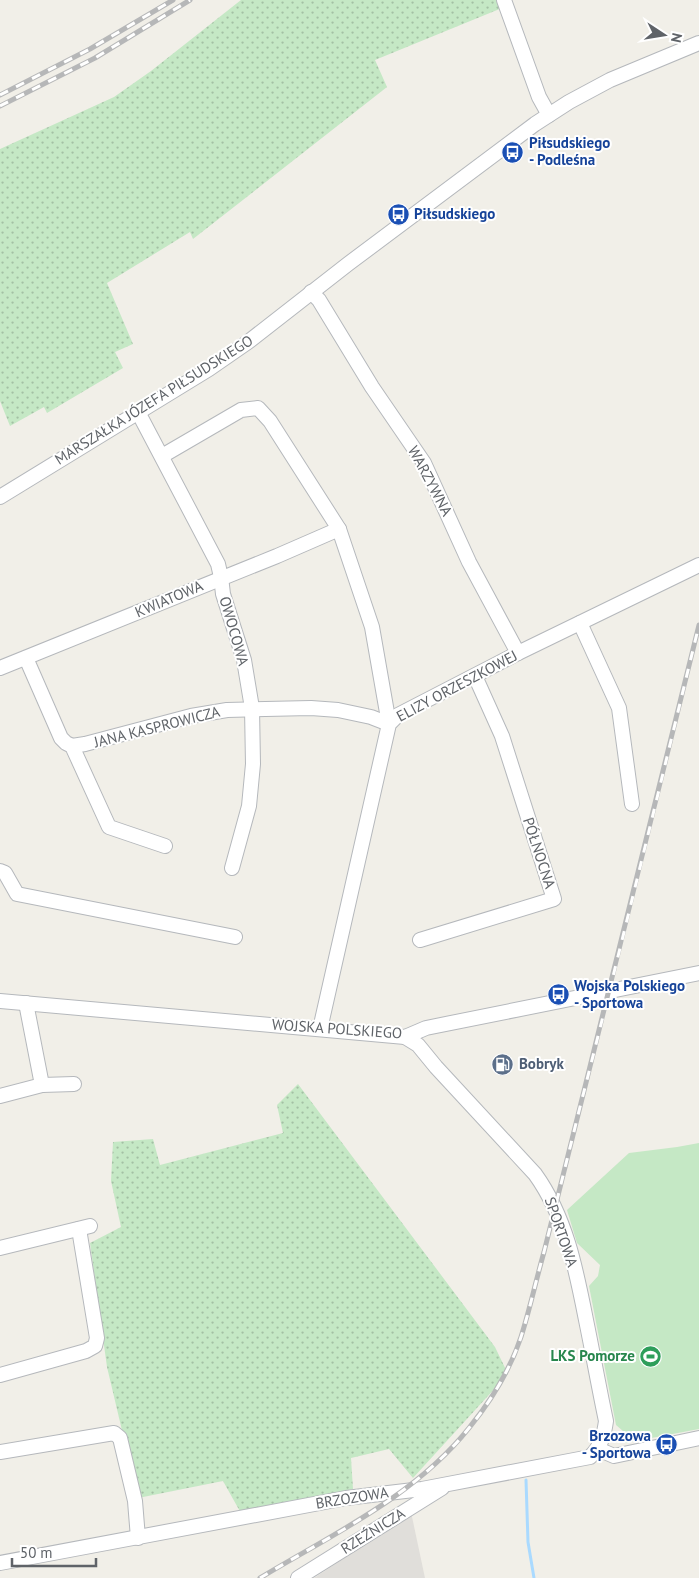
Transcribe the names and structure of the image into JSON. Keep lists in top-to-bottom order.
{
  "streets": {
    "street": [
      "MARSZAŁKA JÓZEFA PIŁSUDSKIEGO",
      "WARZYWNA",
      "KWIATOWA",
      "OWOCOWA",
      "ELIZY ORZESZKOWEJ",
      "JANA KASPROWICZA",
      "PÓŁNOCNA",
      "WOJSKA POLSKIEGO",
      "SPORTOWA",
      "BRZOZOWA",
      "RZEŹNICZA"
    ]
  },
  "crossings": [
    ["MARSZAŁKA JÓZEFA PIŁSUDSKIEGO", "WARZYWNA"],
    ["MARSZAŁKA JÓZEFA PIŁSUDSKIEGO", "OWOCOWA"],
    ["WARZYWNA", "ELIZY ORZESZKOWEJ"],
    ["KWIATOWA", "OWOCOWA"],
    ["KWIATOWA", "JANA KASPROWICZA"],
    ["OWOCOWA", "JANA KASPROWICZA"],
    ["ELIZY ORZESZKOWEJ", "JANA KASPROWICZA"],
    ["ELIZY ORZESZKOWEJ", "PÓŁNOCNA"],
    ["ELIZY ORZESZKOWEJ", "WOJSKA POLSKIEGO"],
    ["WOJSKA POLSKIEGO", "SPORTOWA"],
    ["SPORTOWA", "BRZOZOWA"],
    ["BRZOZOWA", "RZEŹNICZA"]
  ],
  "places": {
    "bus stop": [
      "Piłsudskiego - Podleśna",
      "Piłsudskiego",
      "Wojska Polskiego - Sportowa",
      "Brzozowa - Sportowa"
    ],
    "fuel station": ["Bobryk"],
    "sports": ["LKS Pomorze"]
  },
  "scale_bar": "50 m",
  "north": "right"
}
